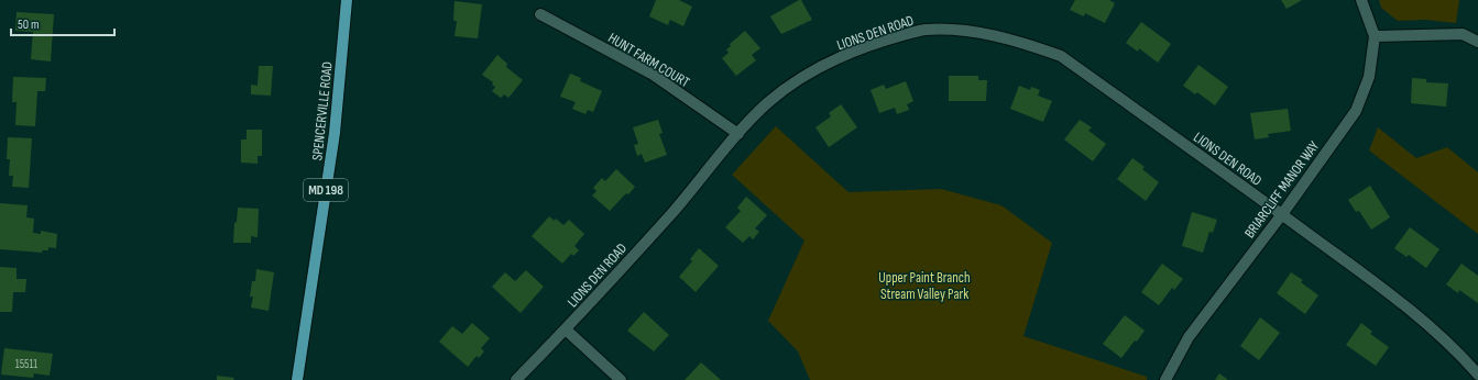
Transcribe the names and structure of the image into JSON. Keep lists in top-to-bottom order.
{
  "streets": {
    "main road": ["SPENCERVILLE ROAD", "MD 198"],
    "street": ["LIONS DEN ROAD", "HUNT FARM COURT", "BRIARCLIFF MANOR WAY"]
  },
  "crossings": [
    ["LIONS DEN ROAD", "HUNT FARM COURT"],
    ["LIONS DEN ROAD", "BRIARCLIFF MANOR WAY"]
  ],
  "parks": ["Upper Paint Branch Stream Valley Park"],
  "house_numbers": ["15511"],
  "scale_bar": "50 m"
}
